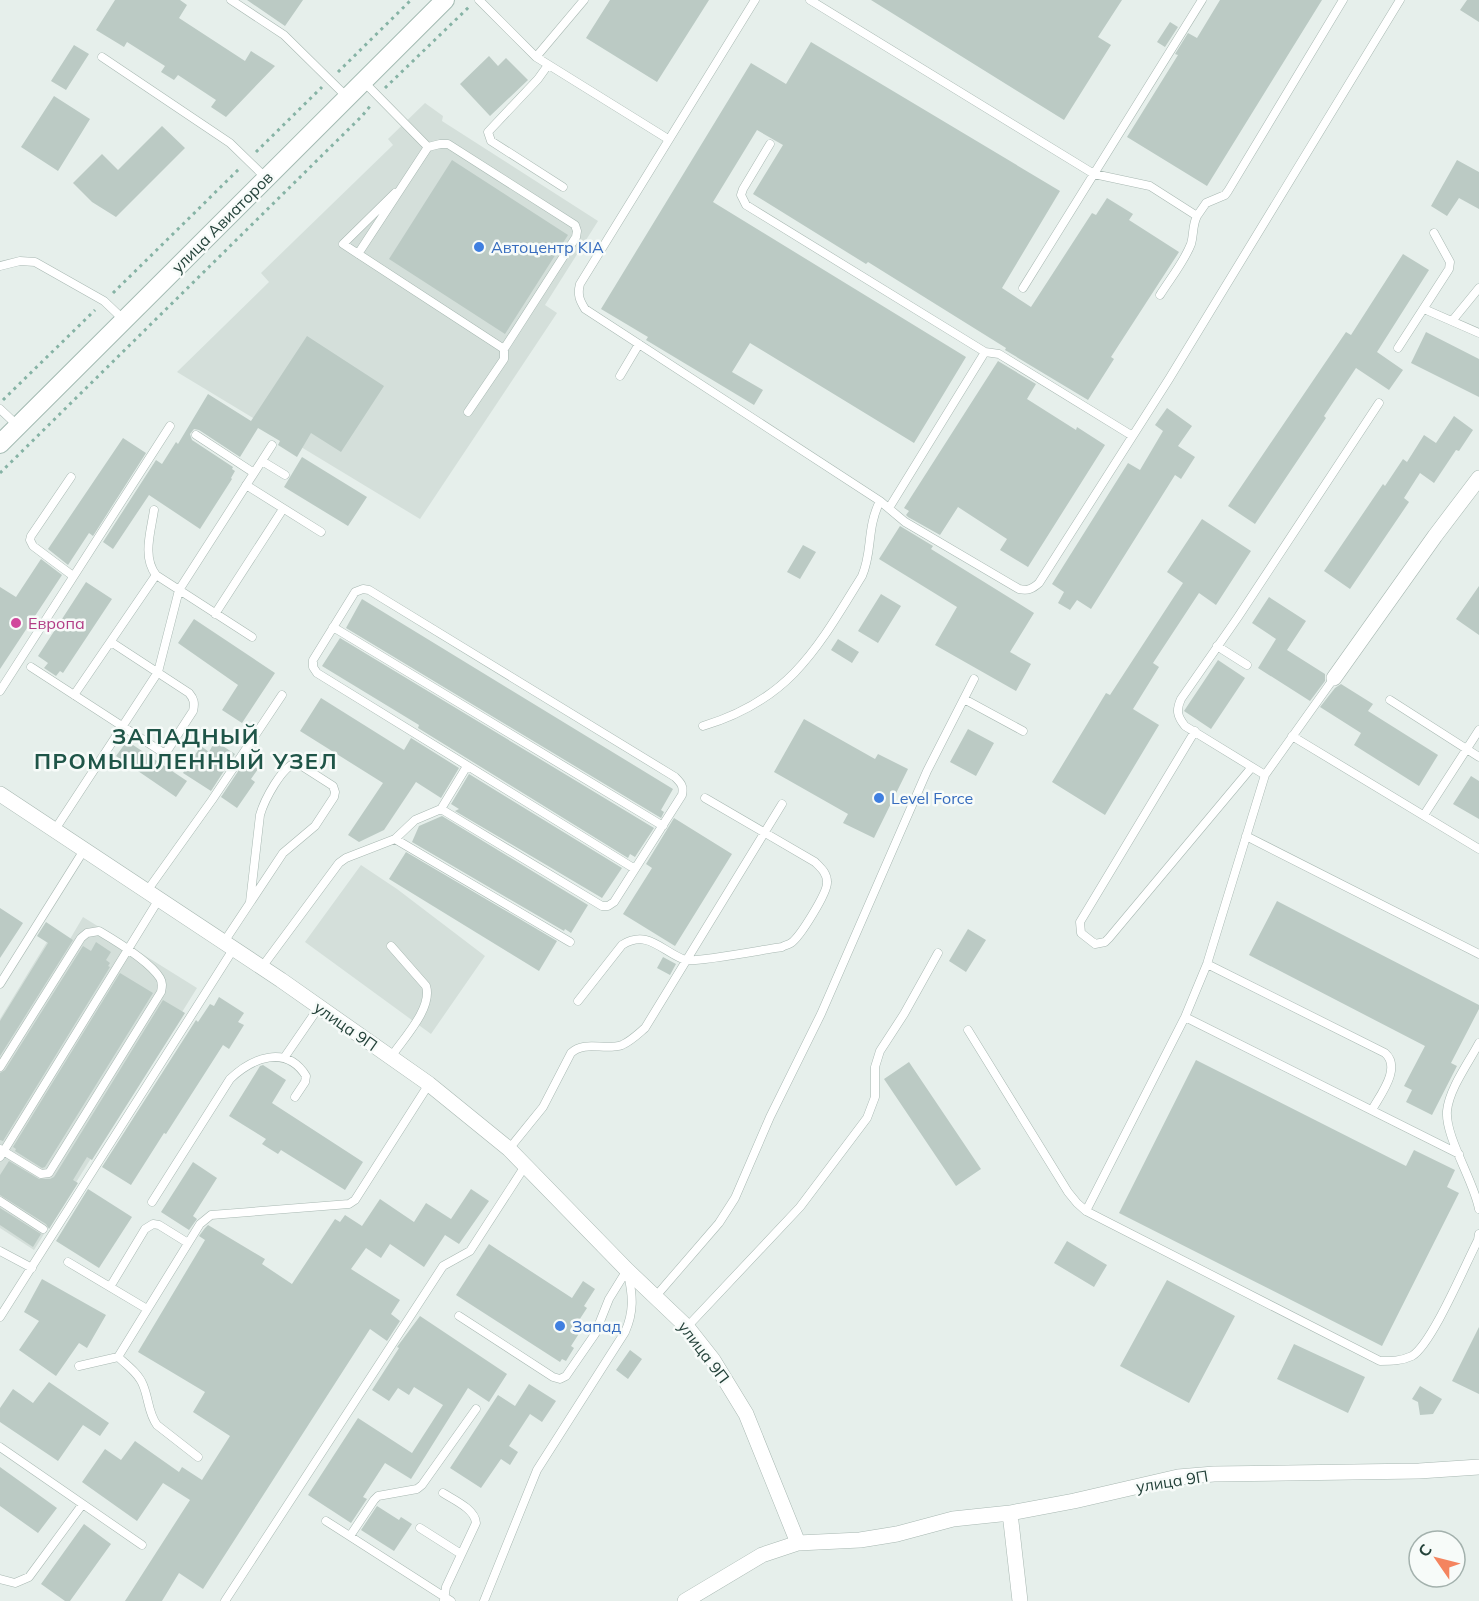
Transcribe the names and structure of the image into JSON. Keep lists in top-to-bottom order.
{
  "streets": {
    "main road": ["улица Авиаторов"],
    "street": ["улица 9П"]
  },
  "districts": ["ЗАПАДНЫЙ ПРОМЫШЛЕННЫЙ УЗЕЛ"],
  "places": [
    "Автоцентр KIA",
    "Европа",
    "Level Force",
    "Запад"
  ],
  "north": "top left"
}
